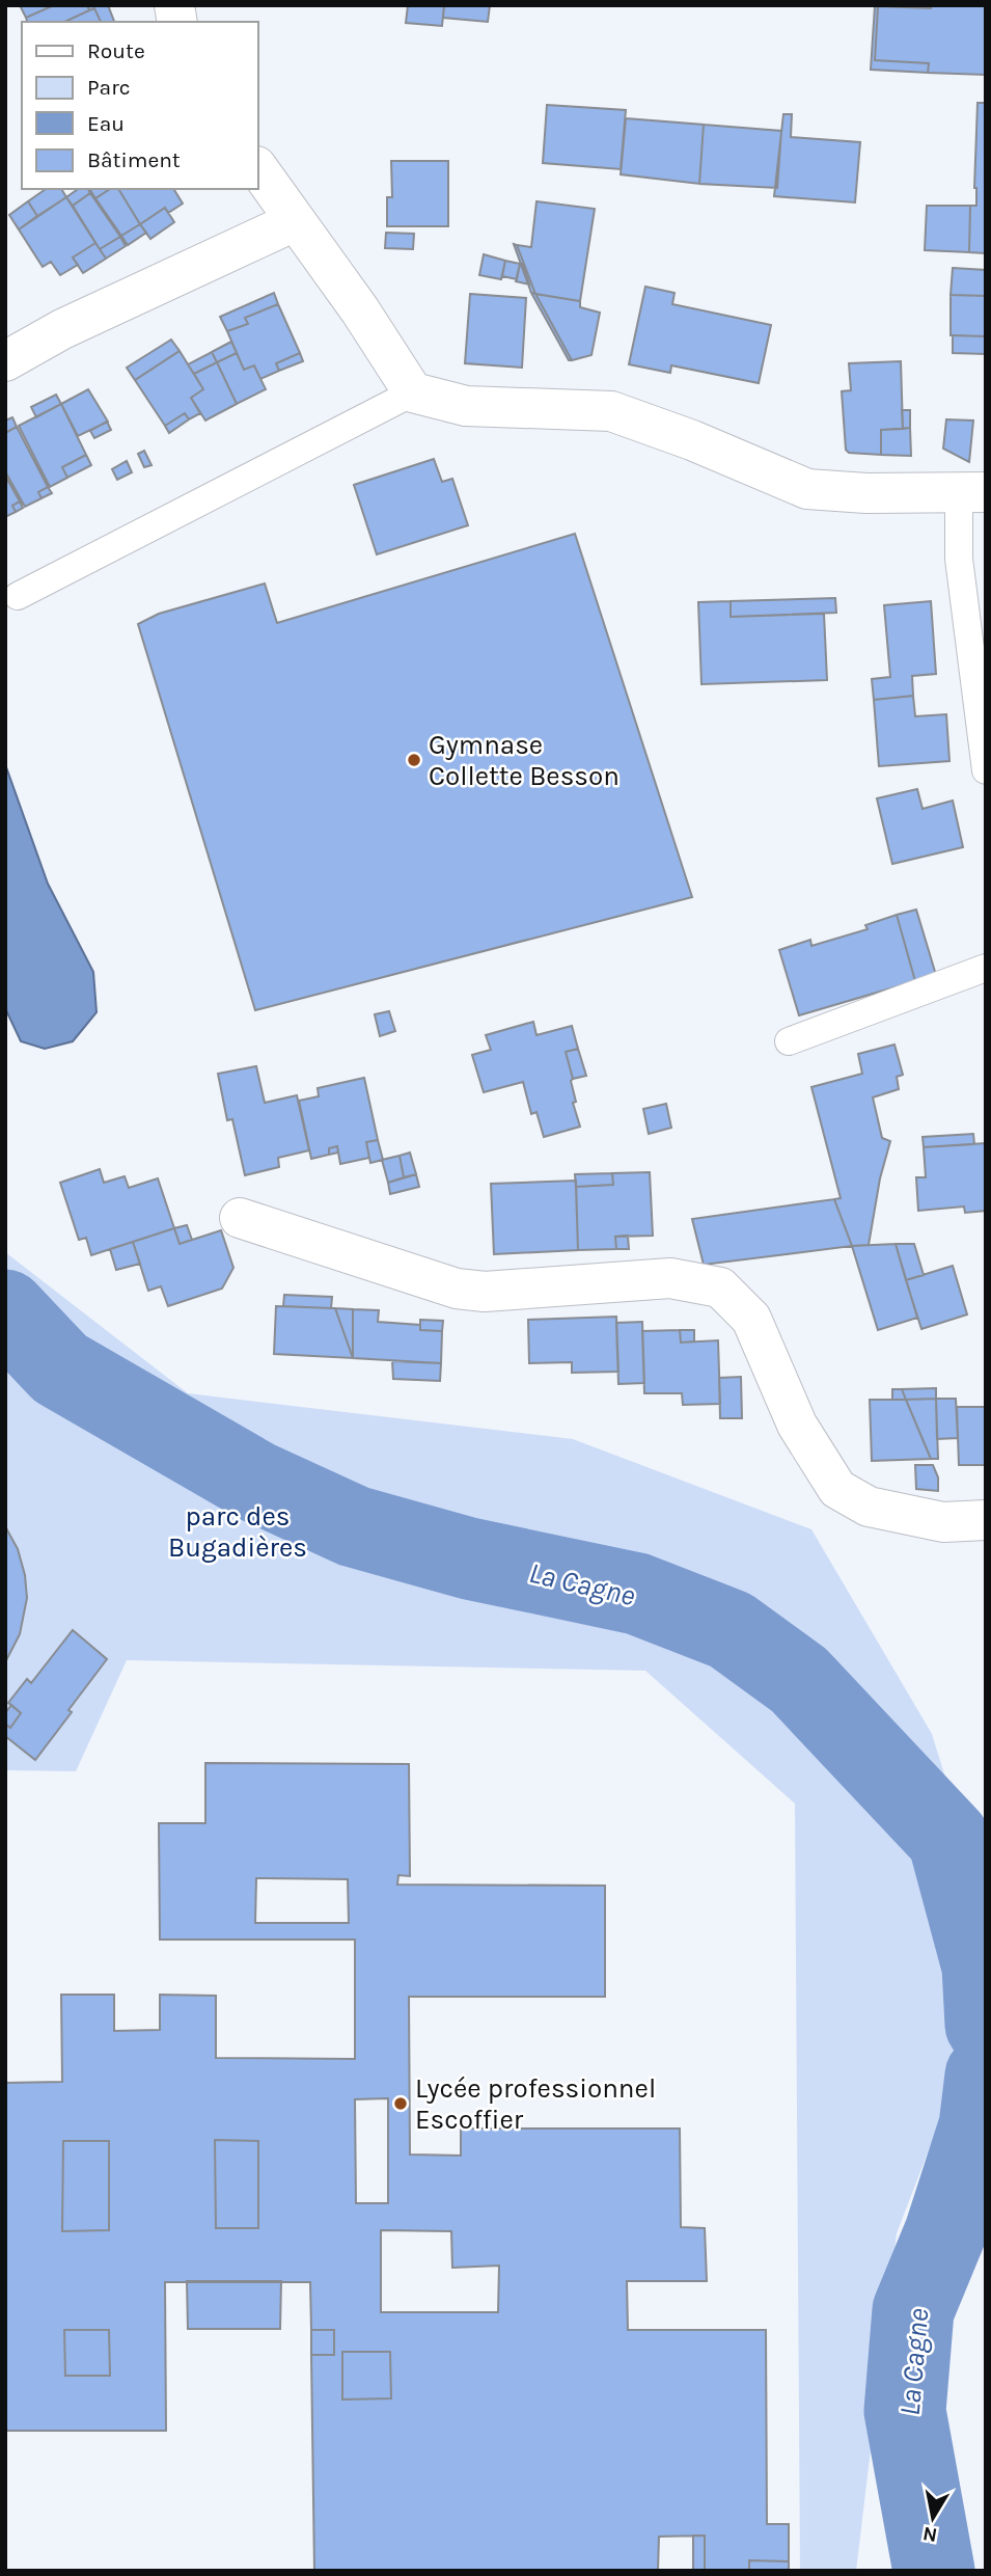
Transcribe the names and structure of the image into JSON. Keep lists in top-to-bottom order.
{
  "water": ["La Cagne"],
  "parks": ["parc des Bugadières"],
  "places": ["Gymnase Collette Besson", "Lycée professionnel Escoffier"],
  "legend": [
    "Route",
    "Parc",
    "Eau",
    "Bâtiment"
  ],
  "north": "bottom"
}
